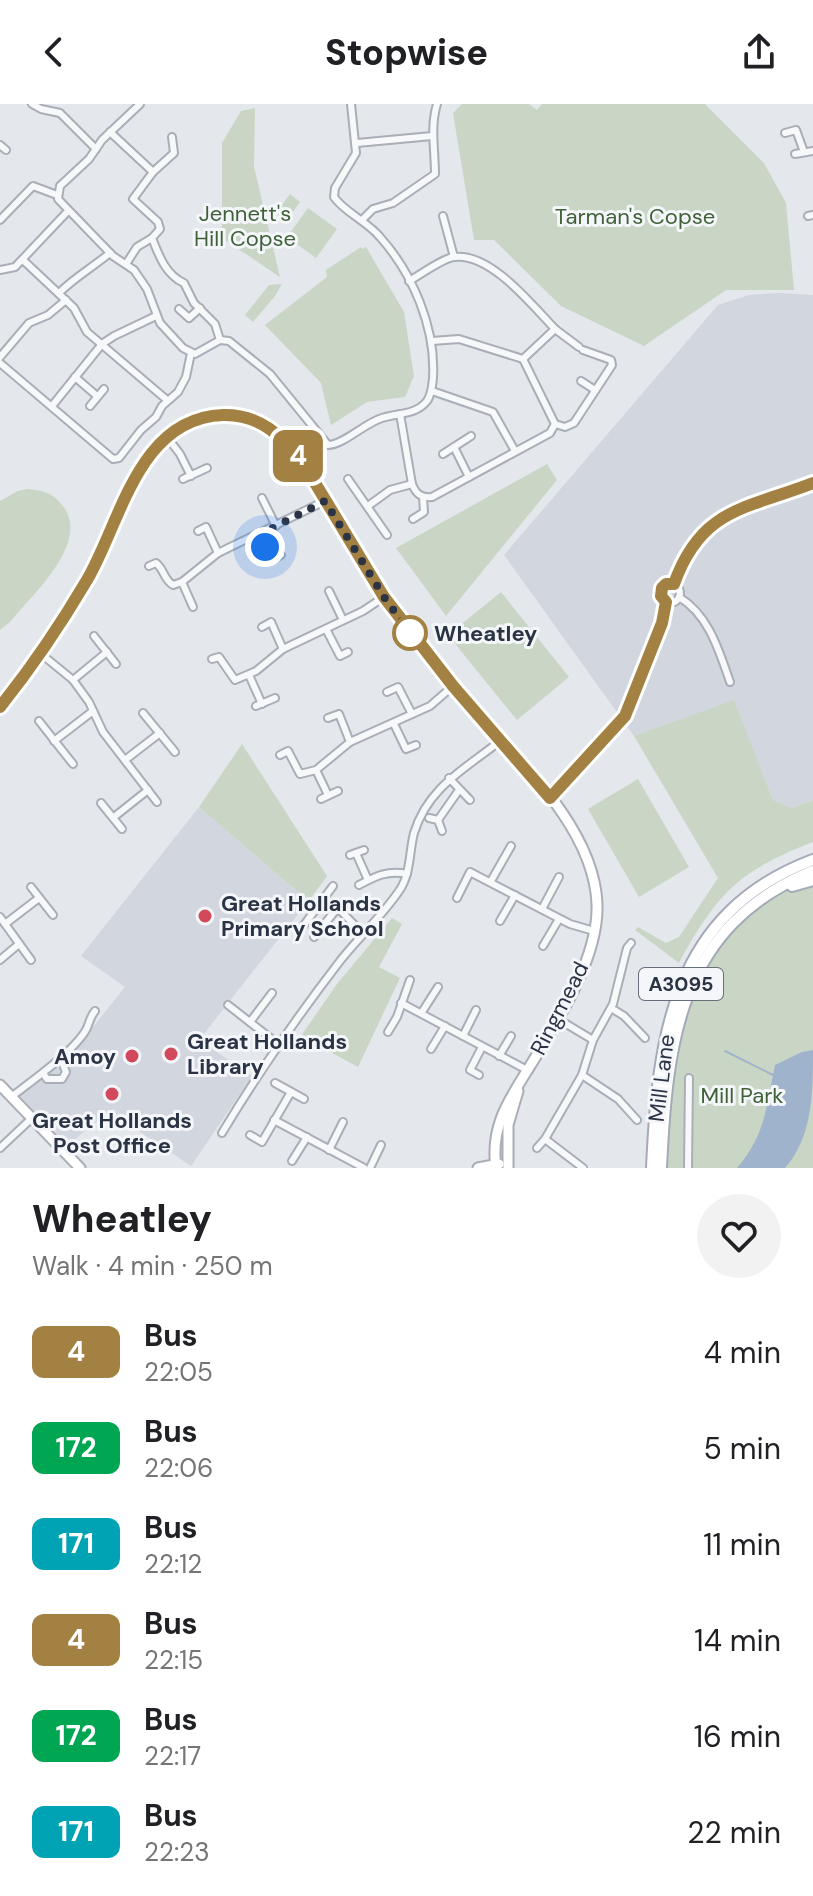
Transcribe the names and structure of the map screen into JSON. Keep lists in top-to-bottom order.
{
  "streets": {
    "main road": ["A3095", "Mill Lane"],
    "street": ["Ringmead"]
  },
  "crossings": [
    ["A3095", "Mill Lane"]
  ],
  "parks": ["Jennett's Hill Copse", "Tarman's Copse", "Mill Park"],
  "places": [
    "Wheatley",
    "Great Hollands Primary School",
    "Great Hollands Library",
    "Amoy",
    "Great Hollands Post Office"
  ],
  "lines": ["bus line 4"],
  "page": {
    "header": "Stopwise",
    "on_map": "4",
    "heading": ["Wheatley", "Walk · 4 min · 250 m"],
    "list": [
      {
        "mark": "4",
        "name": "Bus",
        "note": "22:05",
        "value": "4 min"
      },
      {
        "mark": "172",
        "name": "Bus",
        "note": "22:06",
        "value": "5 min"
      },
      {
        "mark": "171",
        "name": "Bus",
        "note": "22:12",
        "value": "11 min"
      },
      {
        "mark": "4",
        "name": "Bus",
        "note": "22:15",
        "value": "14 min"
      },
      {
        "mark": "172",
        "name": "Bus",
        "note": "22:17",
        "value": "16 min"
      },
      {
        "mark": "171",
        "name": "Bus",
        "note": "22:23",
        "value": "22 min"
      }
    ]
  }
}
